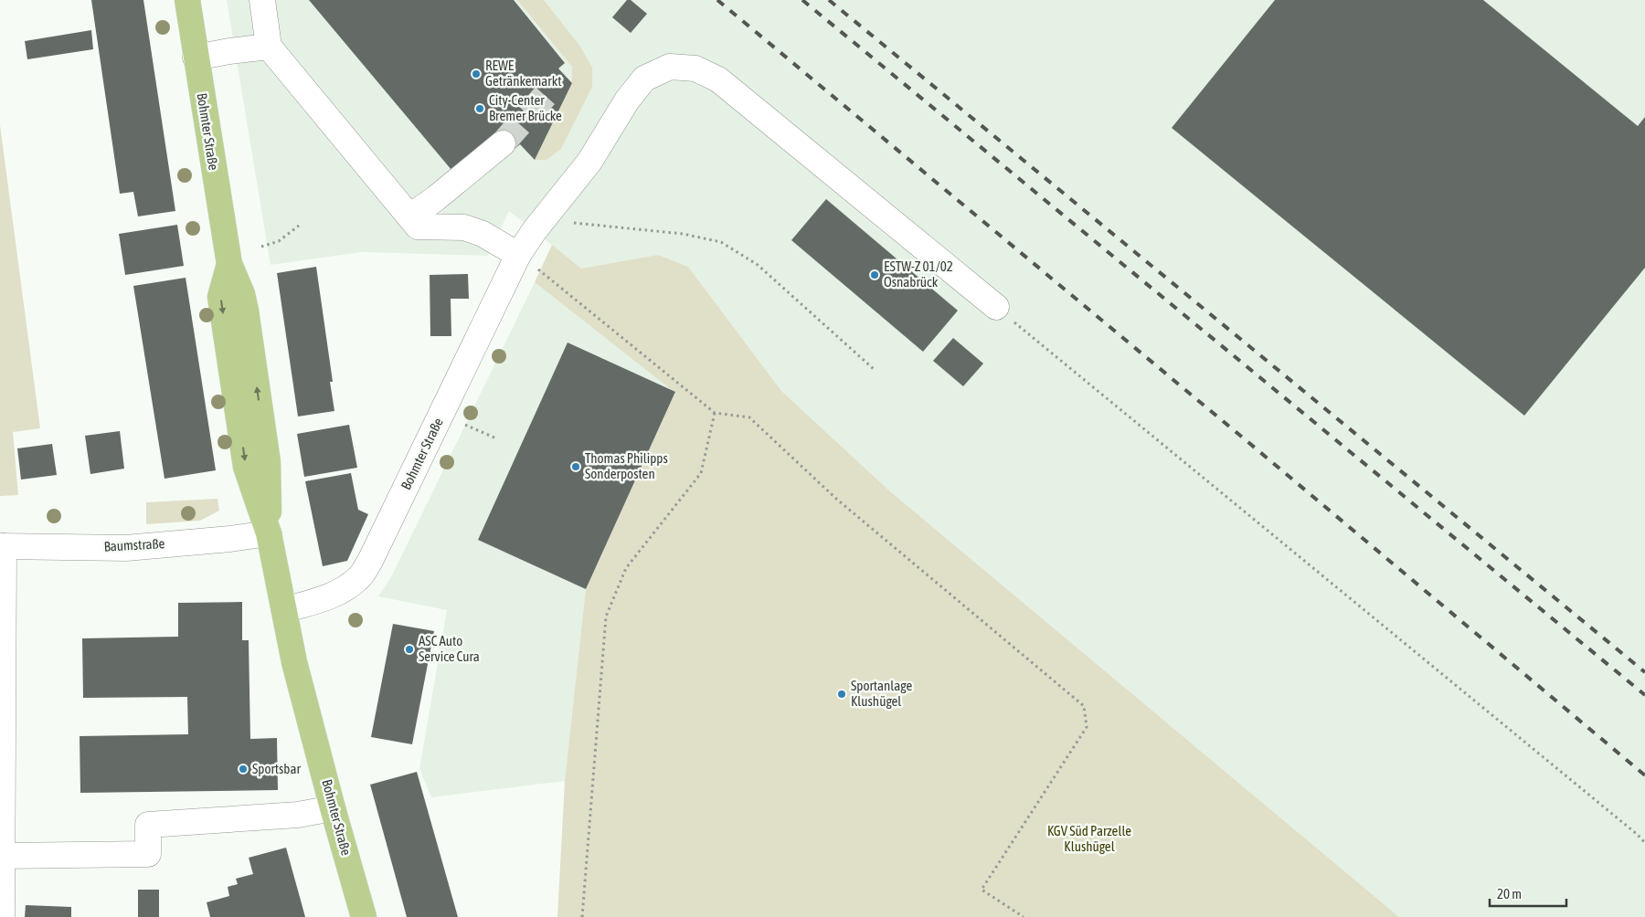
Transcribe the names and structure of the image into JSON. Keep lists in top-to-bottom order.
{
  "streets": {
    "main road": ["Bohmter Straße"],
    "street": ["Baumstraße"]
  },
  "crossings": [
    ["Bohmter Straße", "Baumstraße"]
  ],
  "parks": ["KGV Süd Parzelle Klushügel"],
  "places": [
    "REWE Getränkemarkt",
    "City-Center Bremer Brücke",
    "ESTW-Z 01/02 Osnabrück",
    "Thomas Philipps Sonderposten",
    "ASC Auto Service Cura",
    "Sportanlage Klushügel",
    "Sportsbar"
  ],
  "scale_bar": "20 m"
}
